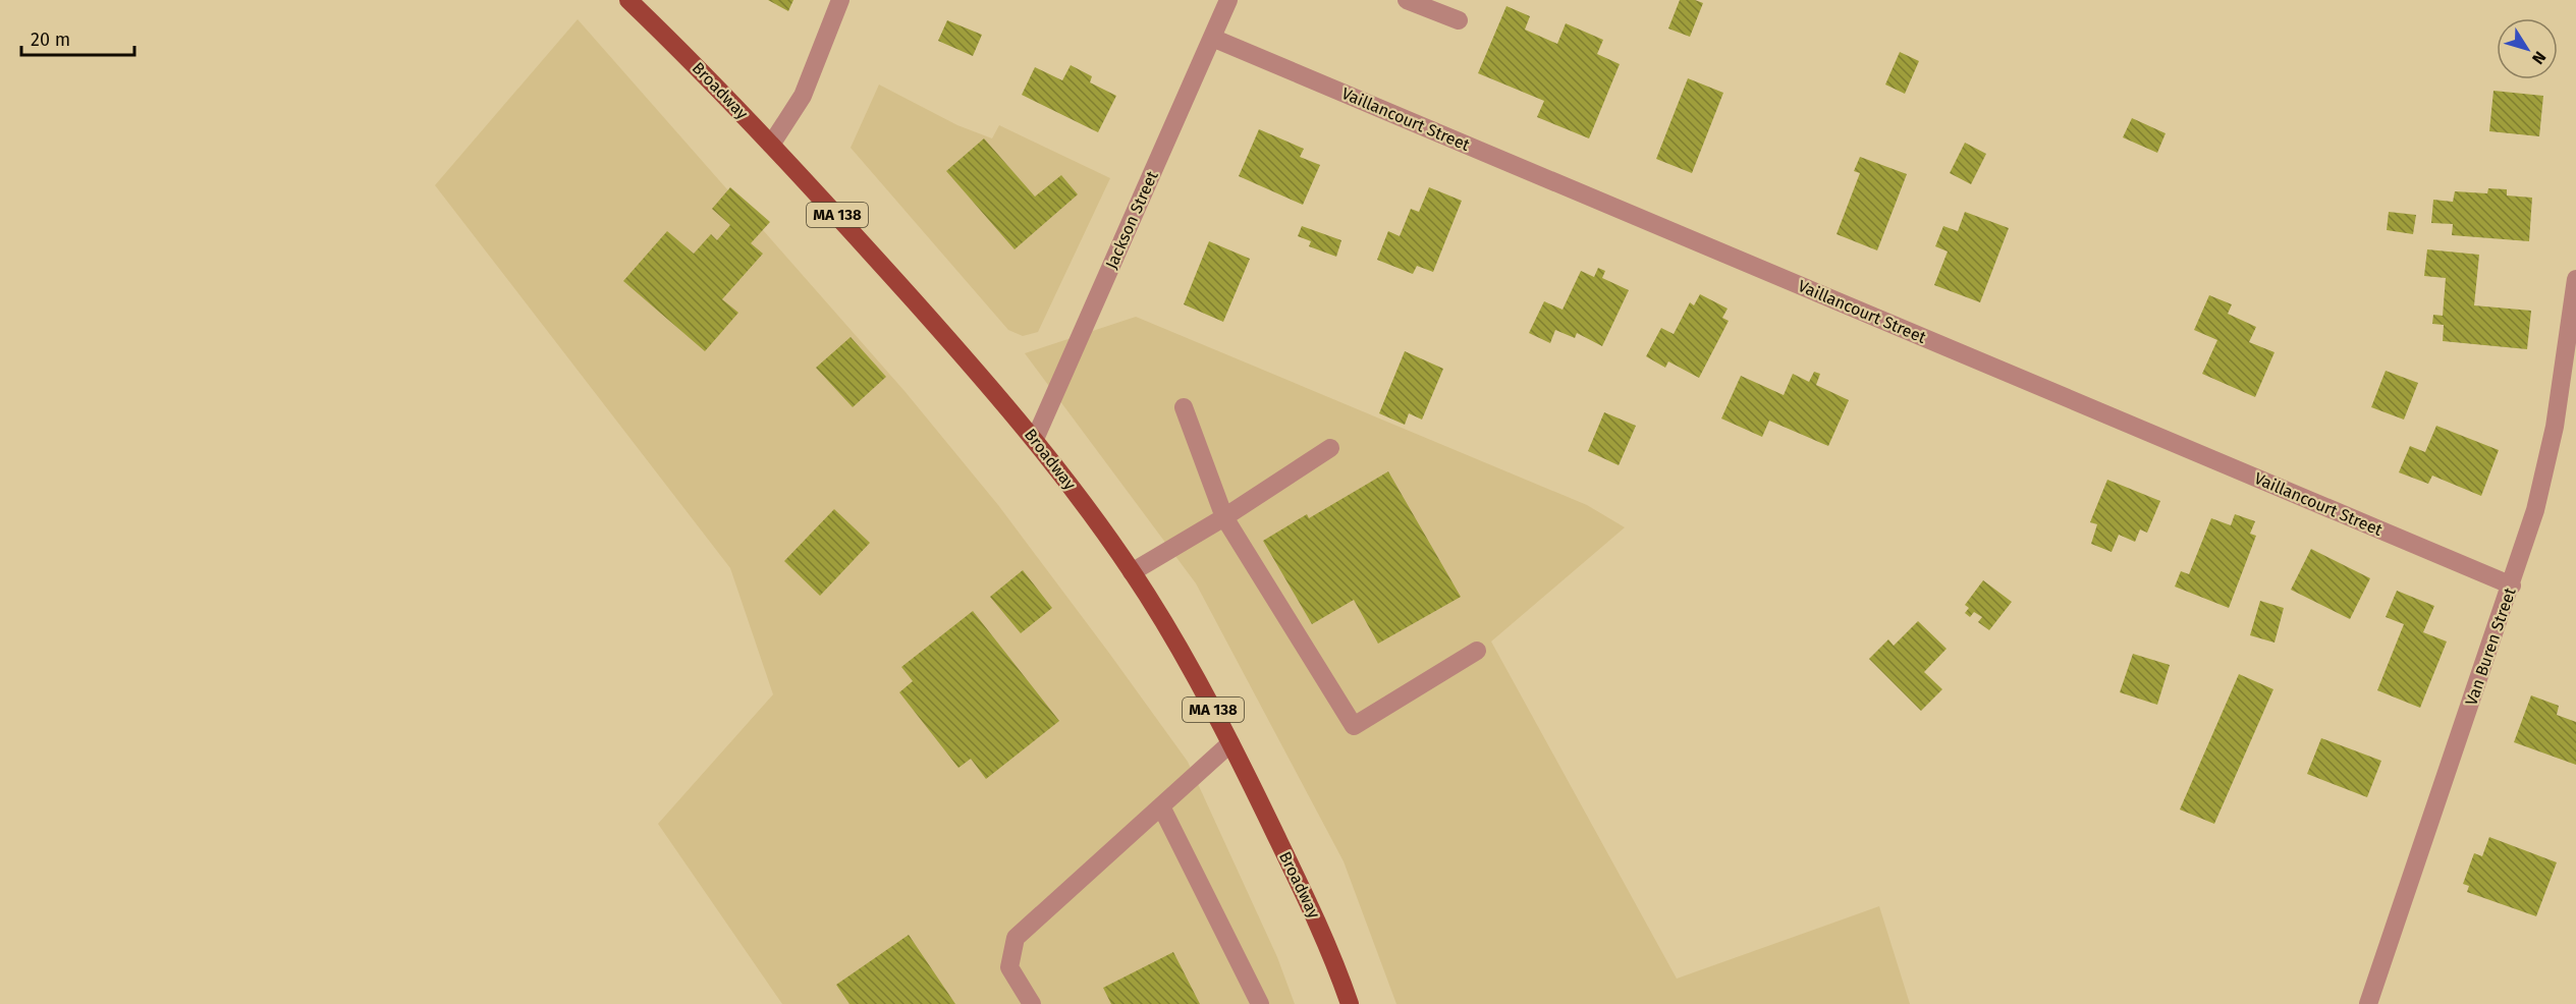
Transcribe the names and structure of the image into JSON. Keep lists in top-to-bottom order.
{
  "streets": {
    "main road": ["Broadway", "MA 138"],
    "street": ["Vaillancourt Street", "Jackson Street", "Van Buren Street"]
  },
  "crossings": [
    ["Broadway", "Jackson Street"],
    ["Vaillancourt Street", "Jackson Street"],
    ["Vaillancourt Street", "Van Buren Street"]
  ],
  "scale_bar": "20 m",
  "north": "bottom right"
}
